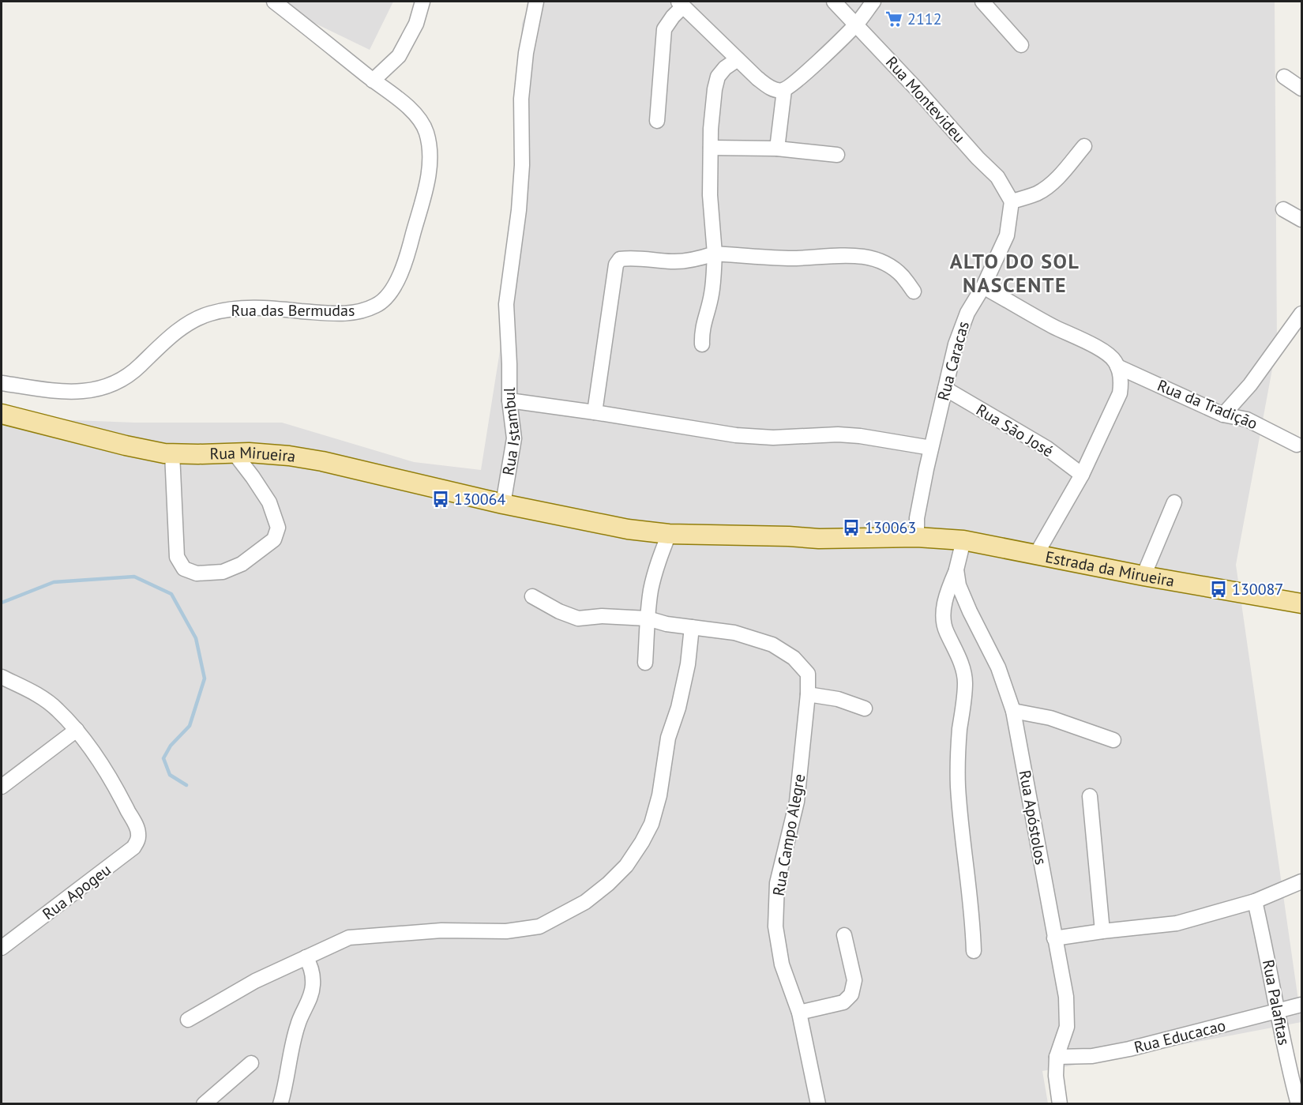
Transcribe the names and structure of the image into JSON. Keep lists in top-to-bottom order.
{
  "streets": {
    "main road": ["Rua Mirueira", "Estrada da Mirueira"],
    "street": [
      "Rua Montevideu",
      "Rua das Bermudas",
      "Rua Caracas",
      "Rua da Tradição",
      "Rua São José",
      "Rua Istambul",
      "Rua Apóstolos",
      "Rua Campo Alegre",
      "Rua Apogeu",
      "Rua Palafitas",
      "Rua Educacao"
    ]
  },
  "crossings": [
    ["Rua Montevideu", "Rua Caracas"],
    ["Rua Caracas", "Rua da Tradição"],
    ["Rua Caracas", "Rua São José"],
    ["Rua Caracas", "Estrada da Mirueira"],
    ["Rua Istambul", "Rua Mirueira"],
    ["Estrada da Mirueira", "Rua Apóstolos"],
    ["Rua Apóstolos", "Rua Educacao"],
    ["Rua Palafitas", "Rua Educacao"]
  ],
  "districts": ["ALTO DO SOL NASCENTE"],
  "places": {
    "supermarket": ["2112"],
    "bus stop": ["130064", "130063", "130087"]
  }
}
